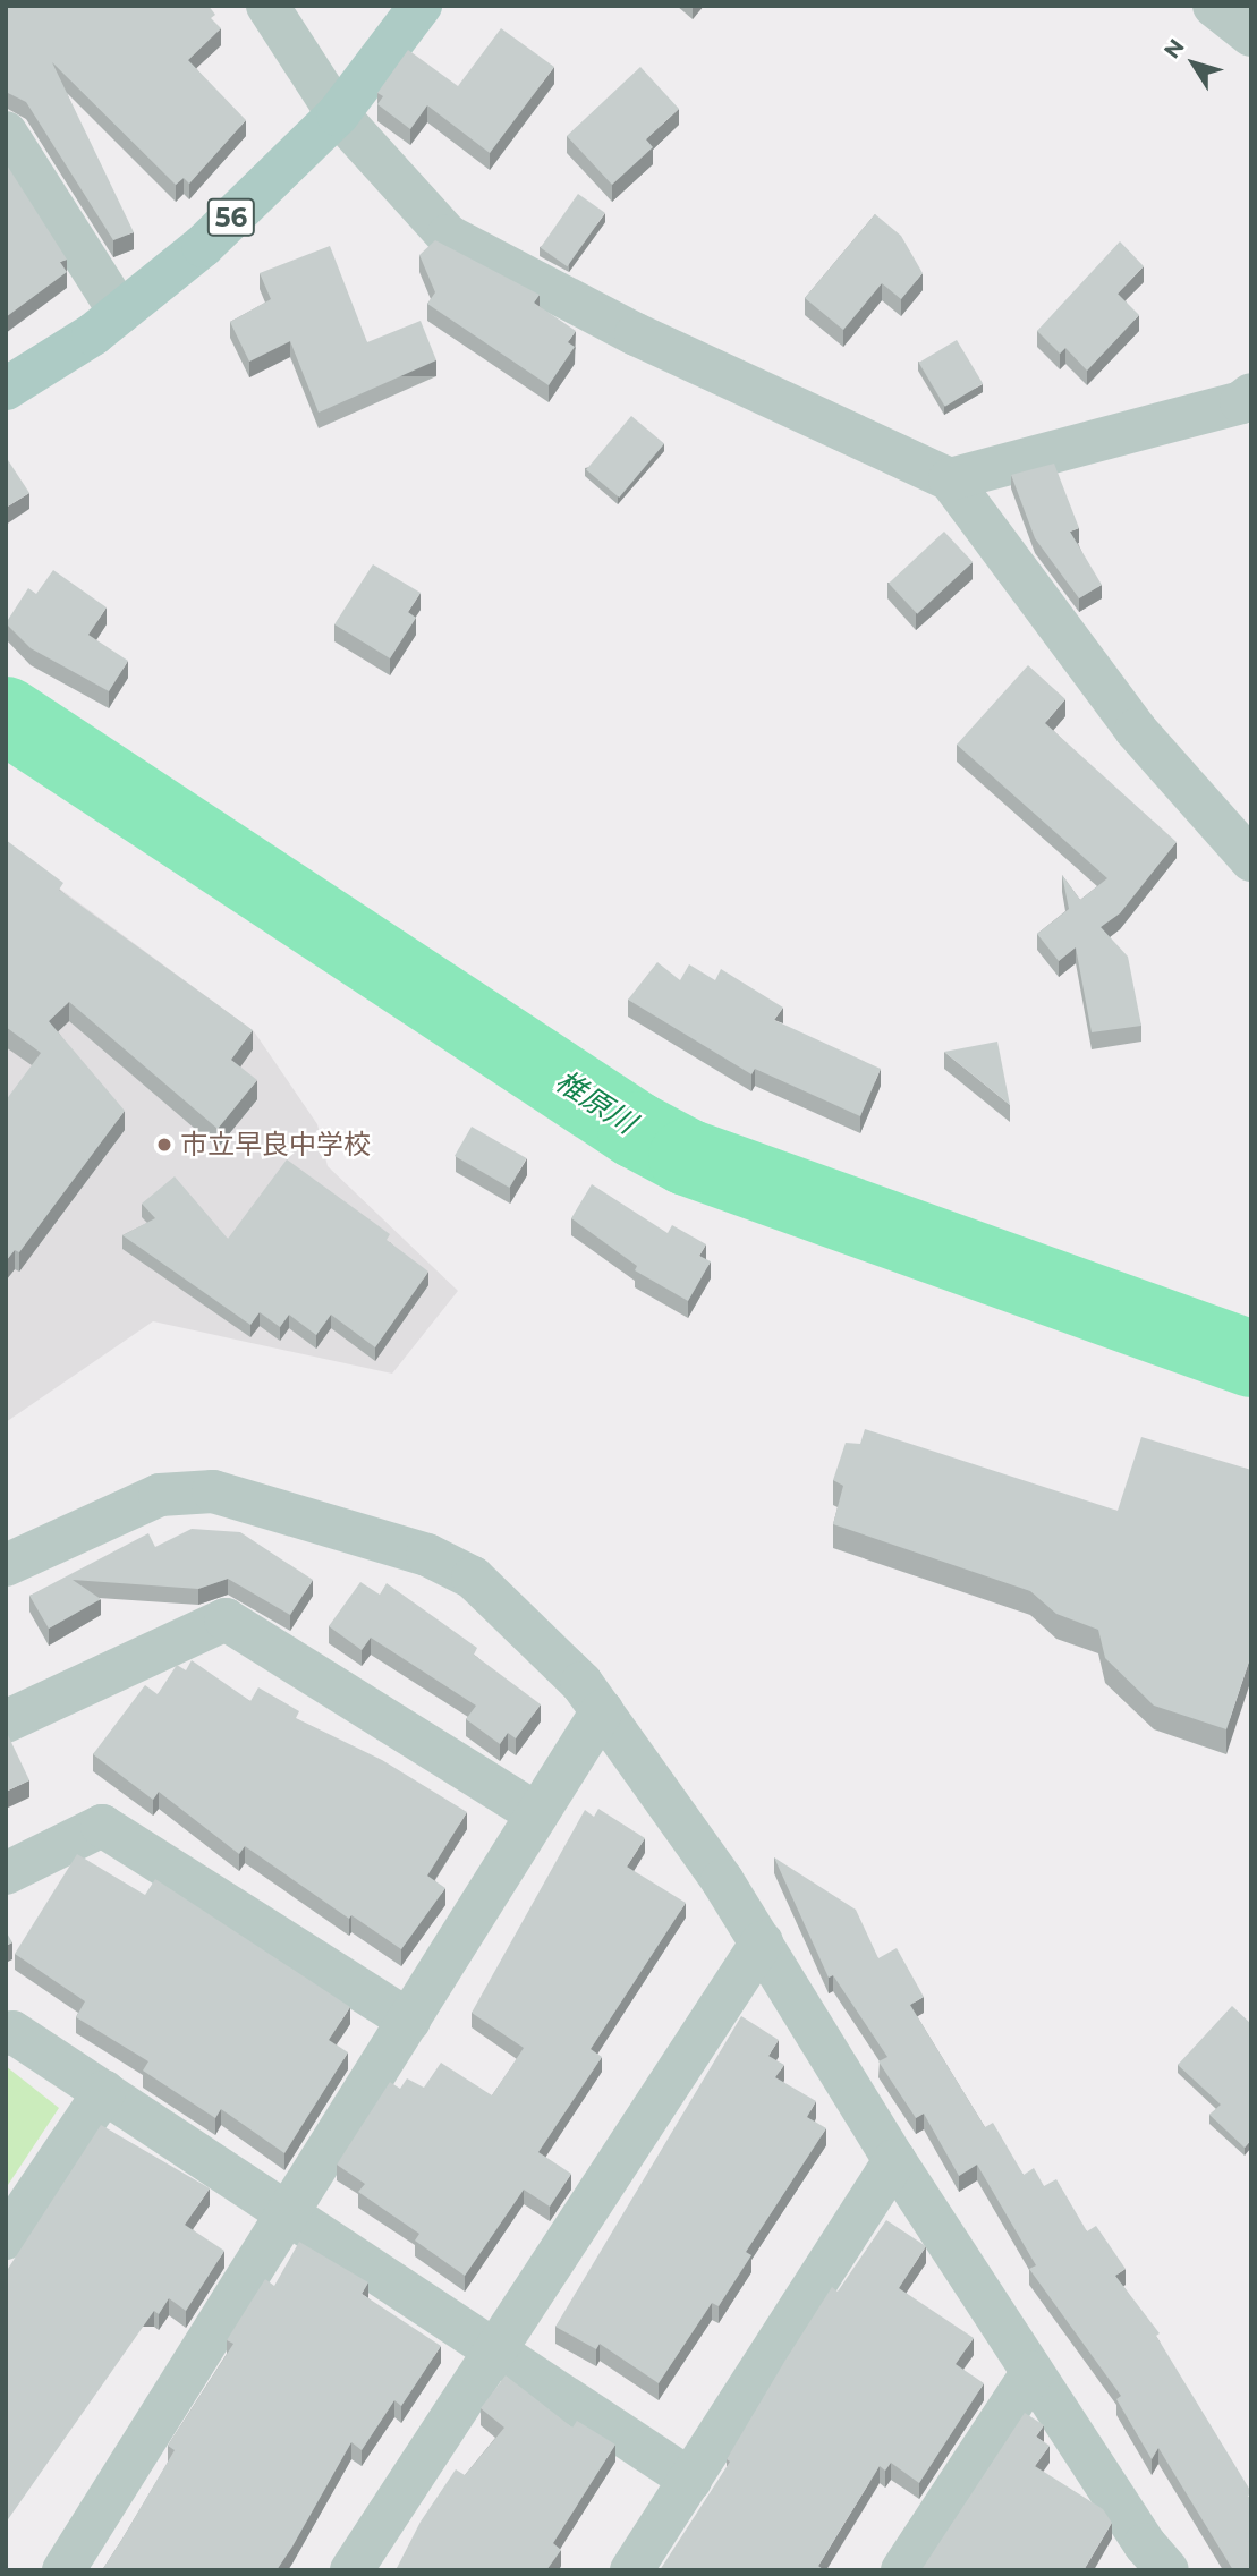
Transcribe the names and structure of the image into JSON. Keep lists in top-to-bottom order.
{
  "streets": {
    "main road": ["56"]
  },
  "water": ["椎原川"],
  "places": ["市立早良中学校"],
  "north": "top left"
}
